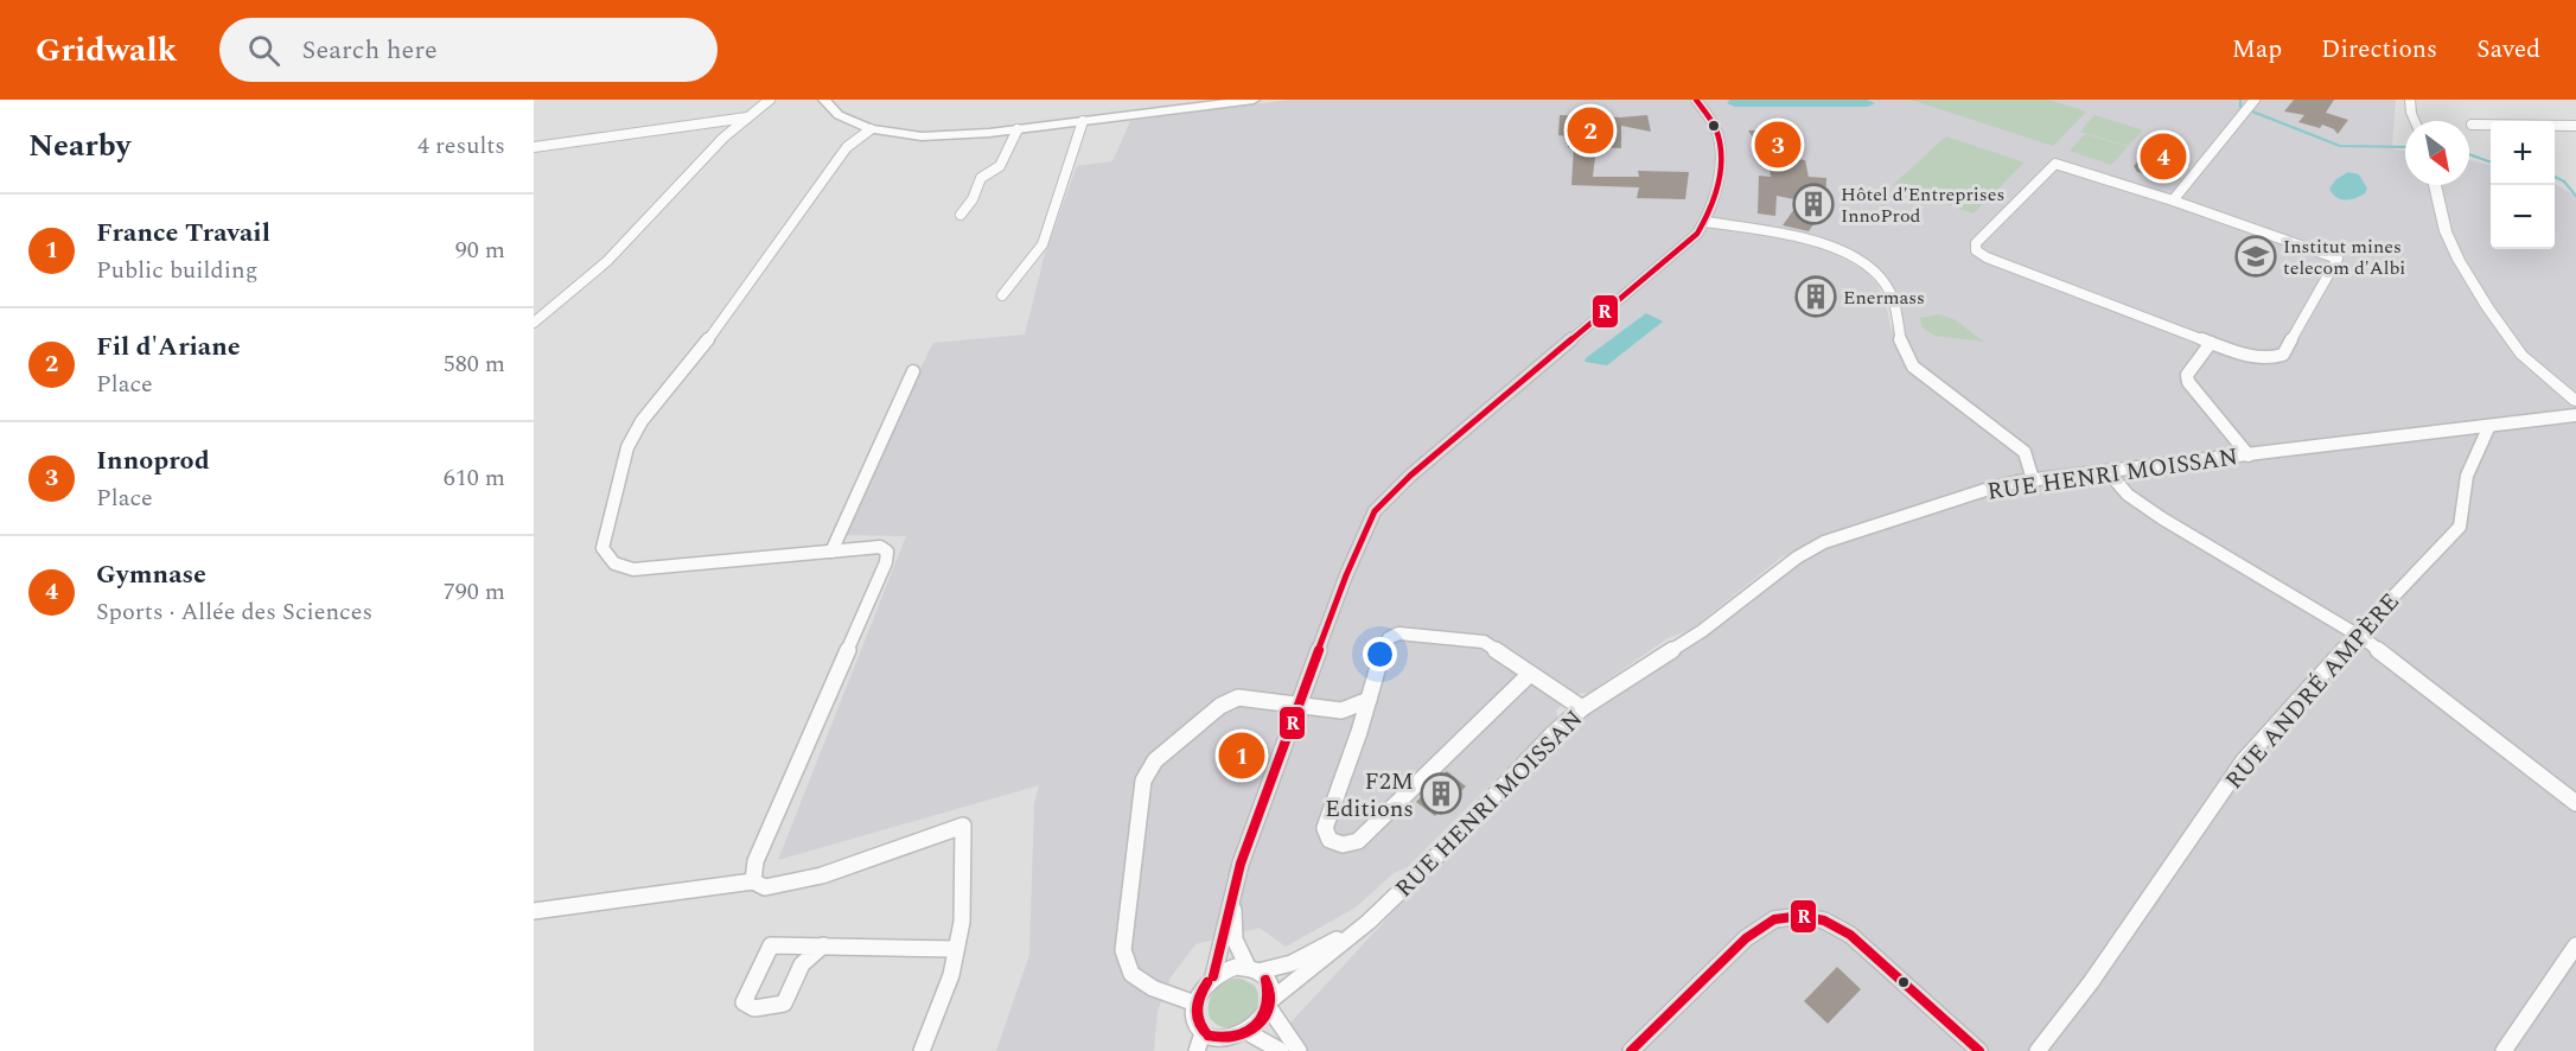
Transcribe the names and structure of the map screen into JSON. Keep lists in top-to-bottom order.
{
  "streets": {
    "street": ["RUE HENRI MOISSAN", "RUE ANDRÉ AMPÈRE"]
  },
  "crossings": [
    ["RUE HENRI MOISSAN", "RUE ANDRÉ AMPÈRE"]
  ],
  "places": {
    "building": ["Hôtel d'Entreprises InnoProd", "Enermass", "F2M Editions"],
    "school or university": ["Institut mines telecom d'Albi"]
  },
  "lines": ["transit line R"],
  "north": "bottom right",
  "page": {
    "header": "Gridwalk",
    "search": "Search here",
    "nav": ["Map", "Directions", "Saved"],
    "heading": ["Nearby", "4 results"],
    "pins": [
      "2",
      "3",
      "4",
      "1"
    ],
    "map_buttons": ["+", "−"],
    "list": [
      {
        "mark": "1",
        "name": "France Travail",
        "note": "Public building",
        "value": "90 m"
      },
      {
        "mark": "2",
        "name": "Fil d'Ariane",
        "note": "Place",
        "value": "580 m"
      },
      {
        "mark": "3",
        "name": "Innoprod",
        "note": "Place",
        "value": "610 m"
      },
      {
        "mark": "4",
        "name": "Gymnase",
        "note": "Sports · Allée des Sciences",
        "value": "790 m"
      }
    ]
  }
}
